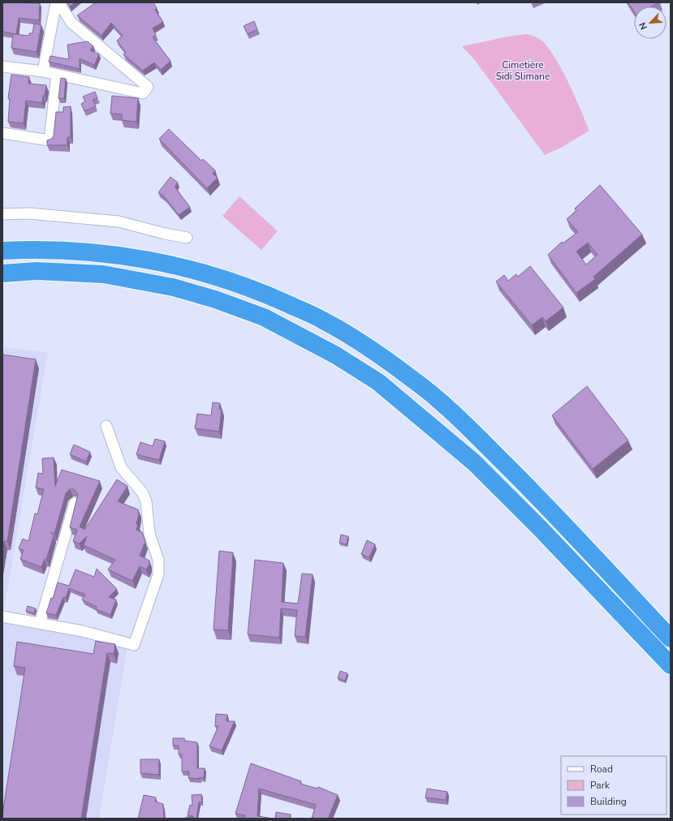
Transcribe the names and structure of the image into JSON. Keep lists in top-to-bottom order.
{
  "parks": ["Cimetière Sidi Slimane"],
  "legend": ["Road", "Park", "Building"],
  "north": "bottom left"
}
